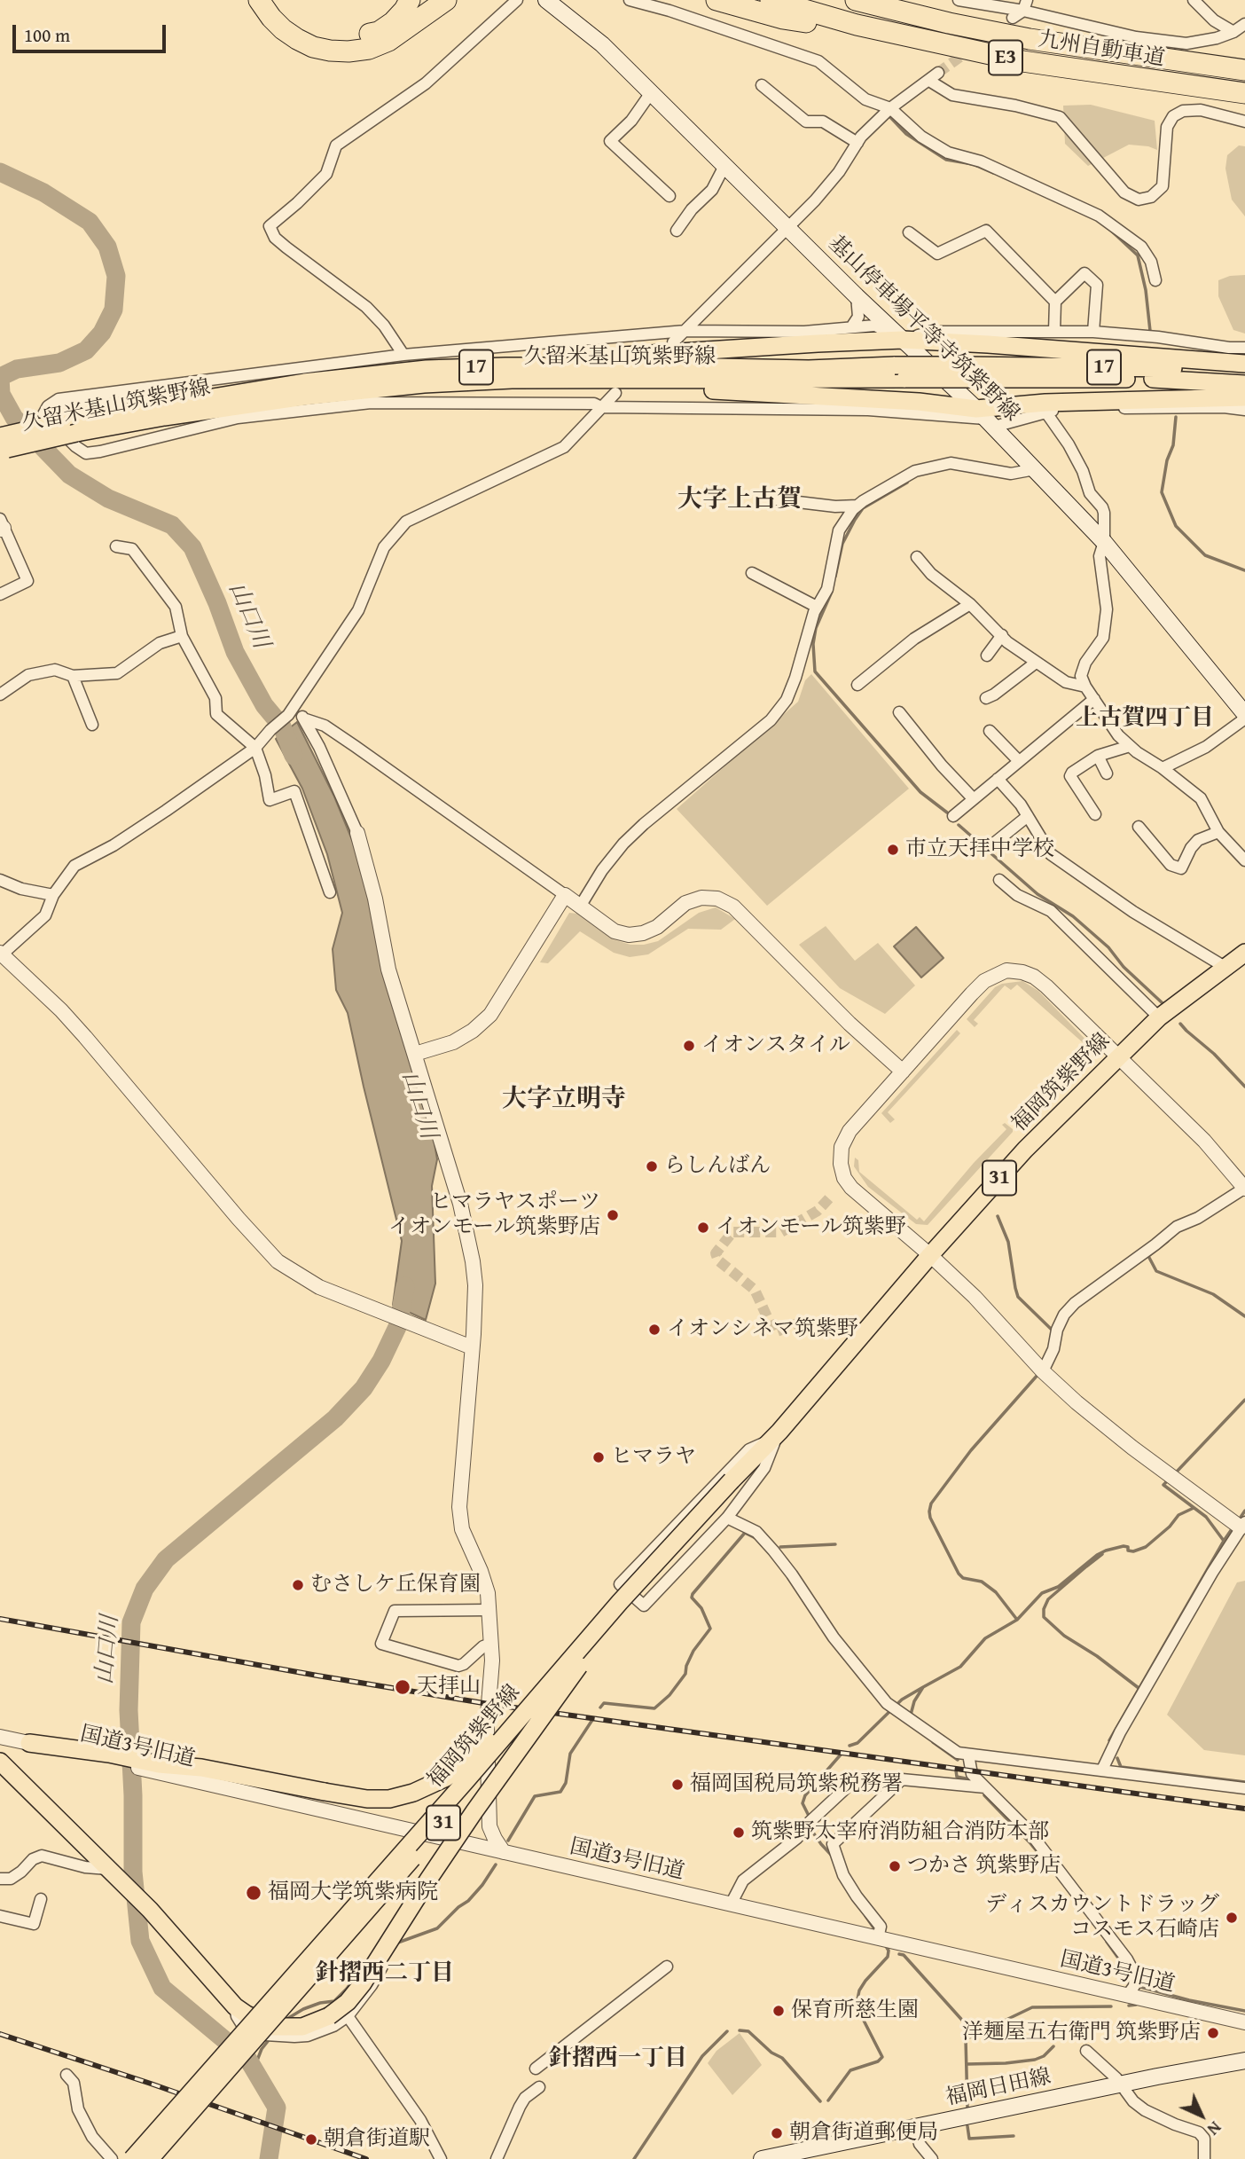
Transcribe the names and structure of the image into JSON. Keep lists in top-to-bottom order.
{
  "streets": {
    "highway": ["九州自動車道", "E3"],
    "main road": [
      "基山停車場平等寺筑紫野線",
      "久留米基山筑紫野線",
      "17",
      "福岡筑紫野線",
      "31",
      "福岡日田線"
    ],
    "street": ["国道3号旧道"]
  },
  "districts": [
    "大字上古賀",
    "上古賀四丁目",
    "大字立明寺",
    "針摺西二丁目",
    "針摺西一丁目"
  ],
  "water": ["山口川"],
  "places": [
    "市立天拝中学校",
    "イオンスタイル",
    "らしんばん",
    "ヒマラヤスポーツ イオンモール筑紫野店",
    "イオンモール筑紫野",
    "イオンシネマ筑紫野",
    "ヒマラヤ",
    "むさしケ丘保育園",
    "天拝山",
    "福岡国税局筑紫税務署",
    "筑紫野太宰府消防組合消防本部",
    "つかさ 筑紫野店",
    "福岡大学筑紫病院",
    "ディスカウントドラッグ コスモス石崎店",
    "保育所慈生園",
    "洋麺屋五右衛門 筑紫野店",
    "朝倉街道郵便局",
    "朝倉街道駅"
  ],
  "scale_bar": "100 m",
  "north": "bottom right"
}
